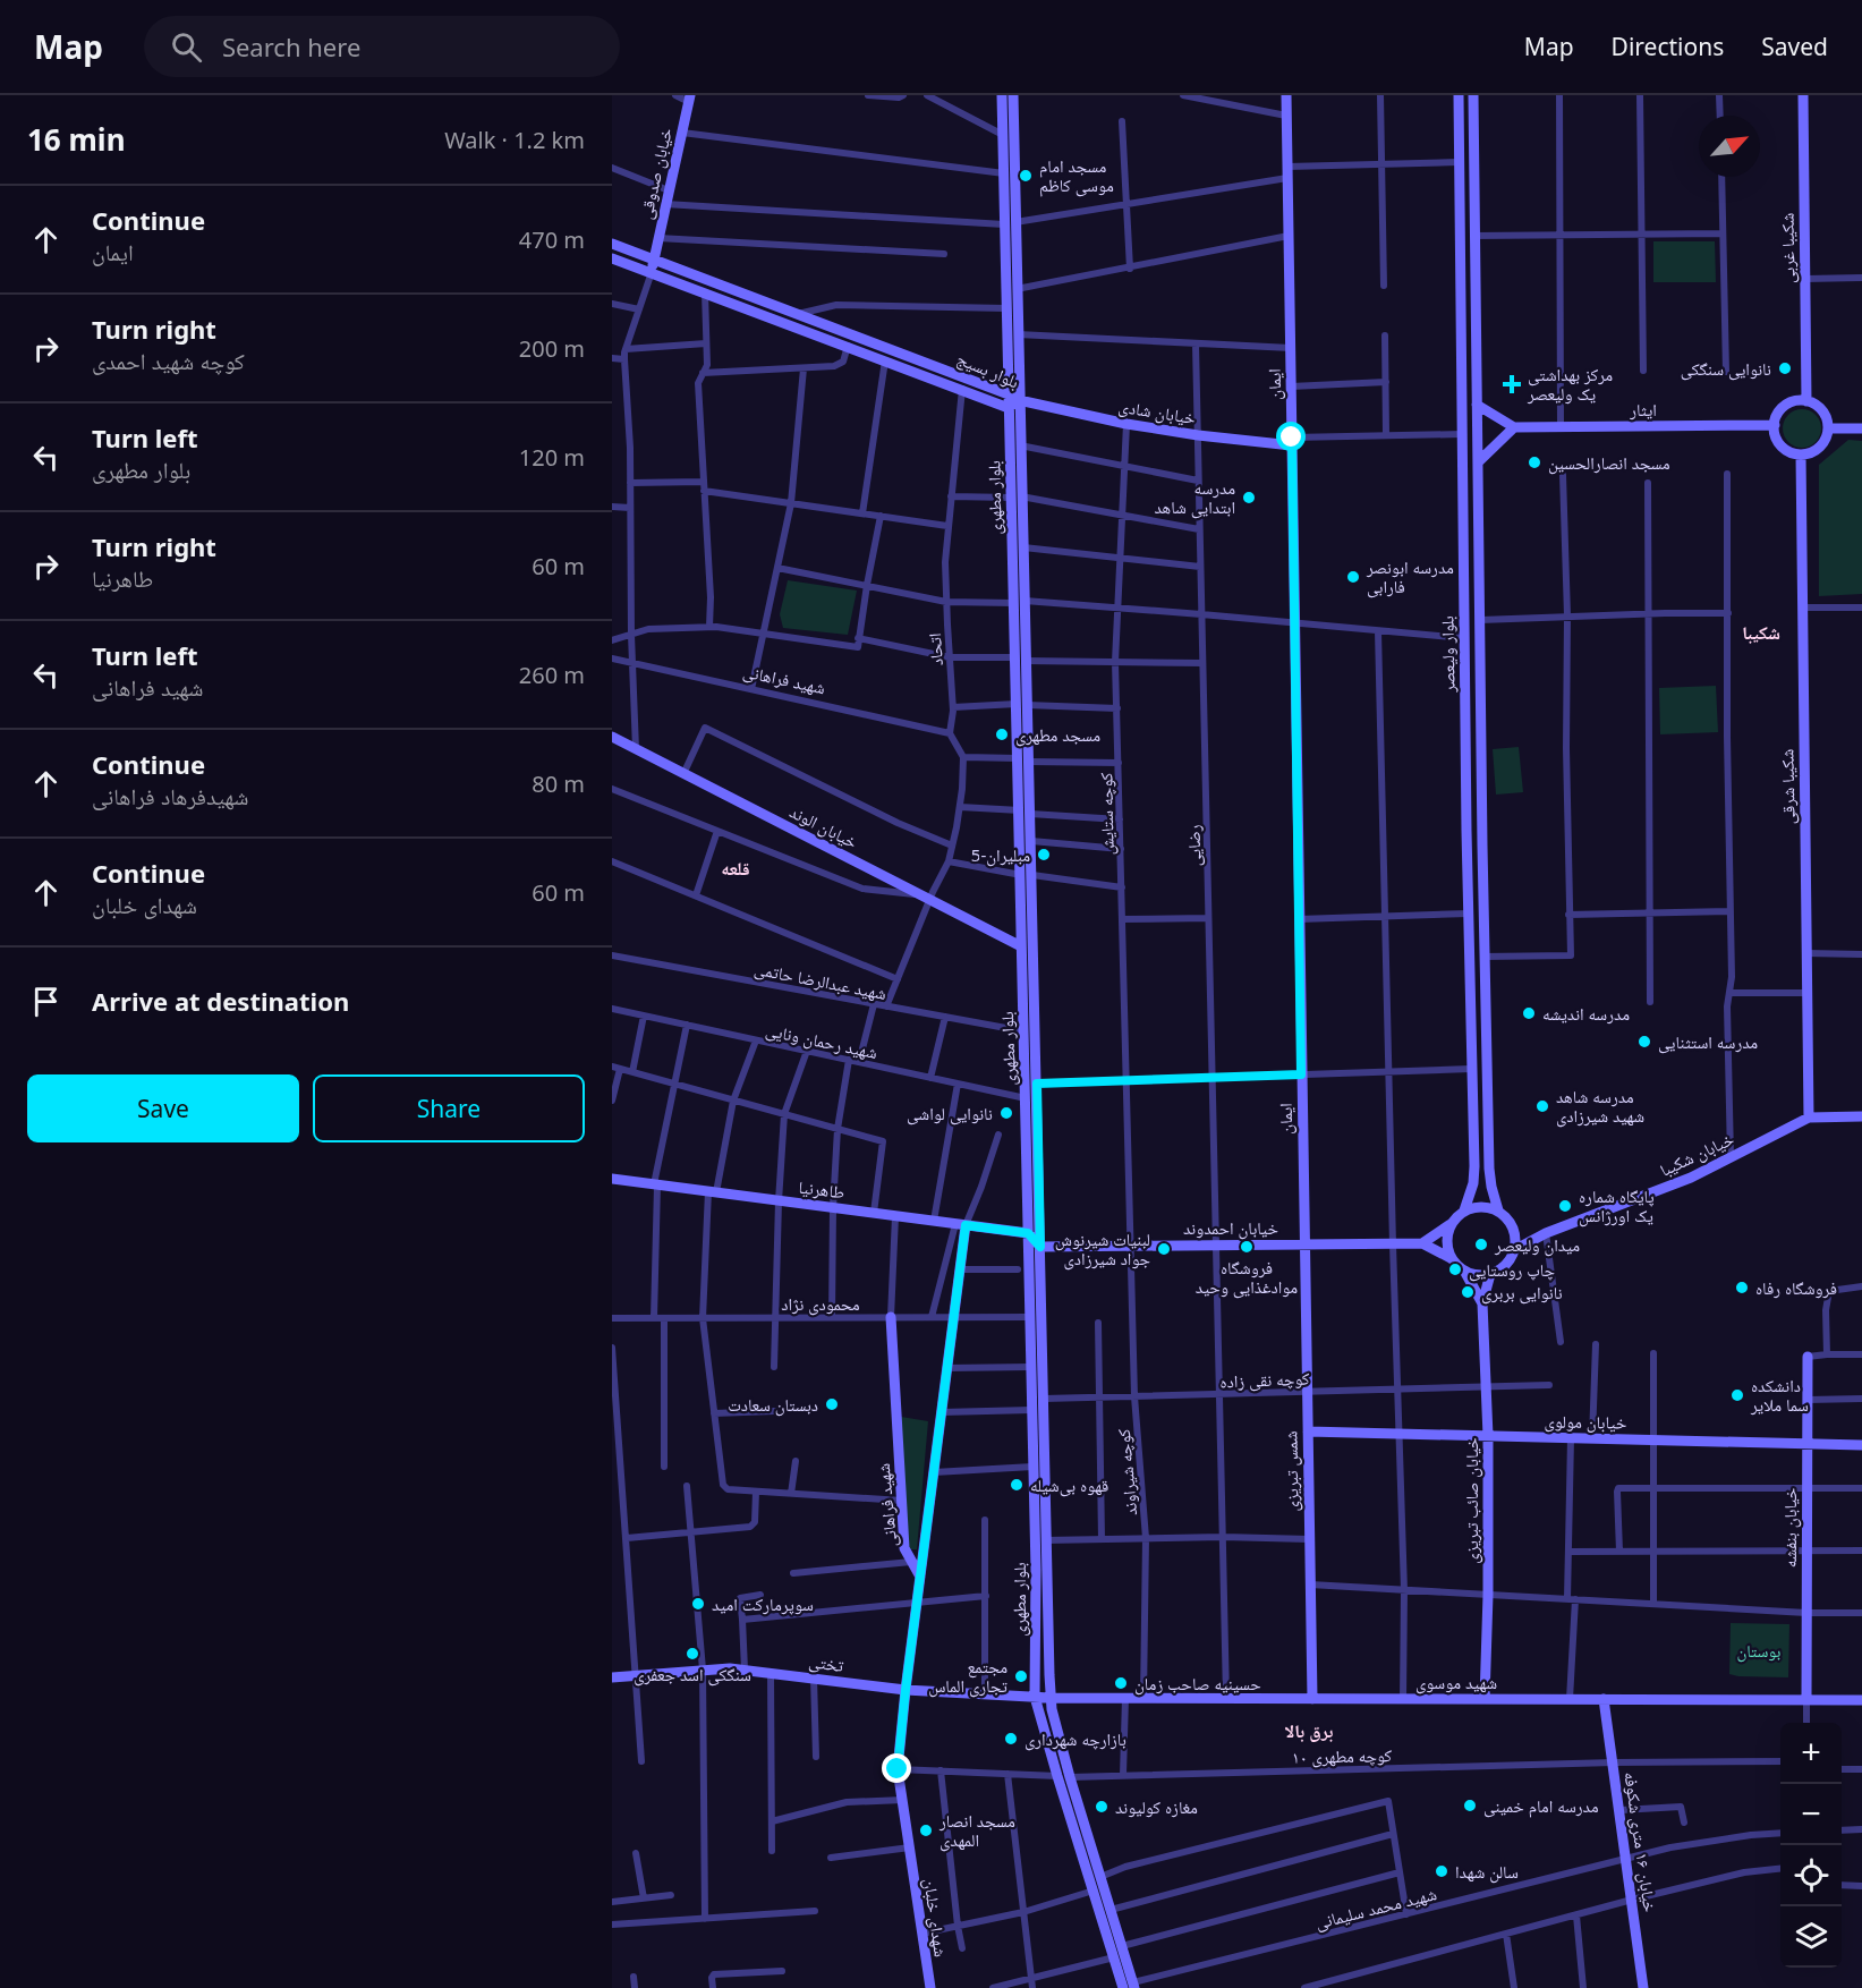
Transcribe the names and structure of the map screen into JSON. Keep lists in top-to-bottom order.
{
  "streets": {
    "main road": [
      "خیابان صدوقی",
      "شکیبا غربی",
      "بلوار بسیج",
      "ایمان",
      "ایثار",
      "خیابان شادی",
      "بلوار مطهری",
      "بلوار ولیعصر",
      "شهید فراهانی",
      "شکیبا شرقی",
      "خیابان الوند",
      "خیابان شکیبا",
      "طاهرنیا",
      "خیابان احمدوند",
      "خیابان مولوی",
      "شمس تبریزی",
      "خیابان صائب تبریزی",
      "خیابان بنفشه",
      "تختی",
      "شهید موسوی",
      "خیابان ۱۶ متری شکوفه",
      "شهدای خلبان"
    ],
    "street": [
      "اتحاد",
      "کوچه ستایش",
      "رضایی",
      "شهید عبدالرضا حاتمی",
      "شهید رحمان ونایی",
      "محمودی نژاد",
      "کوچه نقی زاده",
      "کوچه شیراوند",
      "کوچه مطهری ۱۰",
      "شهید محمد سلیمانی"
    ]
  },
  "crossings": [
    ["خیابان صدوقی", "بلوار بسیج"],
    ["شکیبا غربی", "ایثار"],
    ["شکیبا غربی", "شکیبا شرقی"],
    ["بلوار بسیج", "خیابان شادی"],
    ["بلوار بسیج", "بلوار مطهری"],
    ["بلوار بسیج", "اتحاد"],
    ["ایمان", "خیابان شادی"],
    ["ایمان", "خیابان احمدوند"],
    ["ایمان", "شمس تبریزی"],
    ["ایثار", "شکیبا شرقی"],
    ["خیابان شادی", "بلوار مطهری"],
    ["خیابان شادی", "کوچه ستایش"],
    ["خیابان شادی", "رضایی"],
    ["بلوار مطهری", "خیابان الوند"],
    ["بلوار مطهری", "شهید عبدالرضا حاتمی"],
    ["بلوار مطهری", "شهید رحمان ونایی"],
    ["بلوار مطهری", "طاهرنیا"],
    ["بلوار مطهری", "خیابان احمدوند"],
    ["بلوار مطهری", "محمودی نژاد"],
    ["بلوار مطهری", "کوچه نقی زاده"],
    ["بلوار مطهری", "تختی"],
    ["بلوار مطهری", "شهید موسوی"],
    ["بلوار مطهری", "کوچه مطهری ۱۰"],
    ["بلوار مطهری", "شهید محمد سلیمانی"],
    ["اتحاد", "شهید فراهانی"],
    ["بلوار ولیعصر", "خیابان شکیبا"],
    ["شهید فراهانی", "طاهرنیا"],
    ["شهید فراهانی", "محمودی نژاد"],
    ["شهید فراهانی", "شهدای خلبان"],
    ["شکیبا شرقی", "خیابان شکیبا"],
    ["کوچه ستایش", "خیابان احمدوند"],
    ["کوچه ستایش", "کوچه شیراوند"],
    ["رضایی", "خیابان احمدوند"],
    ["رضایی", "کوچه نقی زاده"],
    ["رضایی", "شهید موسوی"],
    ["خیابان احمدوند", "شمس تبریزی"],
    ["خیابان احمدوند", "کوچه شیراوند"],
    ["کوچه نقی زاده", "شمس تبریزی"],
    ["کوچه نقی زاده", "کوچه شیراوند"],
    ["کوچه نقی زاده", "خیابان صائب تبریزی"],
    ["خیابان مولوی", "شمس تبریزی"],
    ["خیابان مولوی", "خیابان صائب تبریزی"],
    ["خیابان مولوی", "خیابان بنفشه"],
    ["شمس تبریزی", "شهید موسوی"],
    ["کوچه شیراوند", "شهید موسوی"],
    ["خیابان صائب تبریزی", "شهید موسوی"],
    ["خیابان بنفشه", "شهید موسوی"],
    ["تختی", "شهید موسوی"],
    ["تختی", "شهدای خلبان"],
    ["شهید موسوی", "خیابان ۱۶ متری شکوفه"],
    ["کوچه مطهری ۱۰", "خیابان ۱۶ متری شکوفه"],
    ["خیابان ۱۶ متری شکوفه", "شهید محمد سلیمانی"]
  ],
  "districts": ["شکیبا", "قلعه", "برق بالا"],
  "parks": ["بوستان"],
  "places": {
    "other": [
      "مسجد امام موسی کاظم",
      "نانوایی سنگکی",
      "مسجد انصارالحسین",
      "مدرسه ابتدایی شاهد",
      "مدرسه ابونصر فارابی",
      "مسجد مطهری",
      "مبلیران-5",
      "مدرسه اندیشه",
      "مدرسه استثنایی",
      "مدرسه شاهد شهید شیرزادی",
      "نانوایی لواشی",
      "پایگاه شماره یک اورژانس",
      "میدان ولیعصر",
      "فروشگاه موادغذایی وحید",
      "لبنیات شیرنوش جواد شیرزادی",
      "چاپ روستایی",
      "فروشگاه رفاه",
      "نانوایی بربری",
      "دانشکده سما ملایر",
      "دبستان سعادت",
      "قهوه بی‌شیله",
      "سوپرمارکت امید",
      "سنگکی اسد جعفری",
      "مجتمع تجاری الماس",
      "حسینیه صاحب زمان",
      "بازارچه شهرداری",
      "مدرسه امام خمینی",
      "مغازه کولیوند",
      "مسجد انصار المهدی",
      "سالن شهدا"
    ],
    "health": ["مرکز بهداشتی یک ولیعصر"]
  },
  "north": "top right",
  "page": {
    "header": "Map",
    "search": "Search here",
    "nav": ["Map", "Directions", "Saved"],
    "heading": ["16 min", "Walk · 1.2 km"],
    "list": [
      ["Continue", "ایمان", "470 m"],
      ["Turn right", "کوچه شهید احمدی", "200 m"],
      ["Turn left", "بلوار مطهری", "120 m"],
      ["Turn right", "طاهرنیا", "60 m"],
      ["Turn left", "شهید فراهانی", "260 m"],
      ["Continue", "شهیدفرهاد فراهانی", "80 m"],
      ["Continue", "شهدای خلبان", "60 m"],
      "Arrive at destination"
    ],
    "buttons": ["Save", "Share"],
    "map_buttons": ["+", "−"]
  }
}
